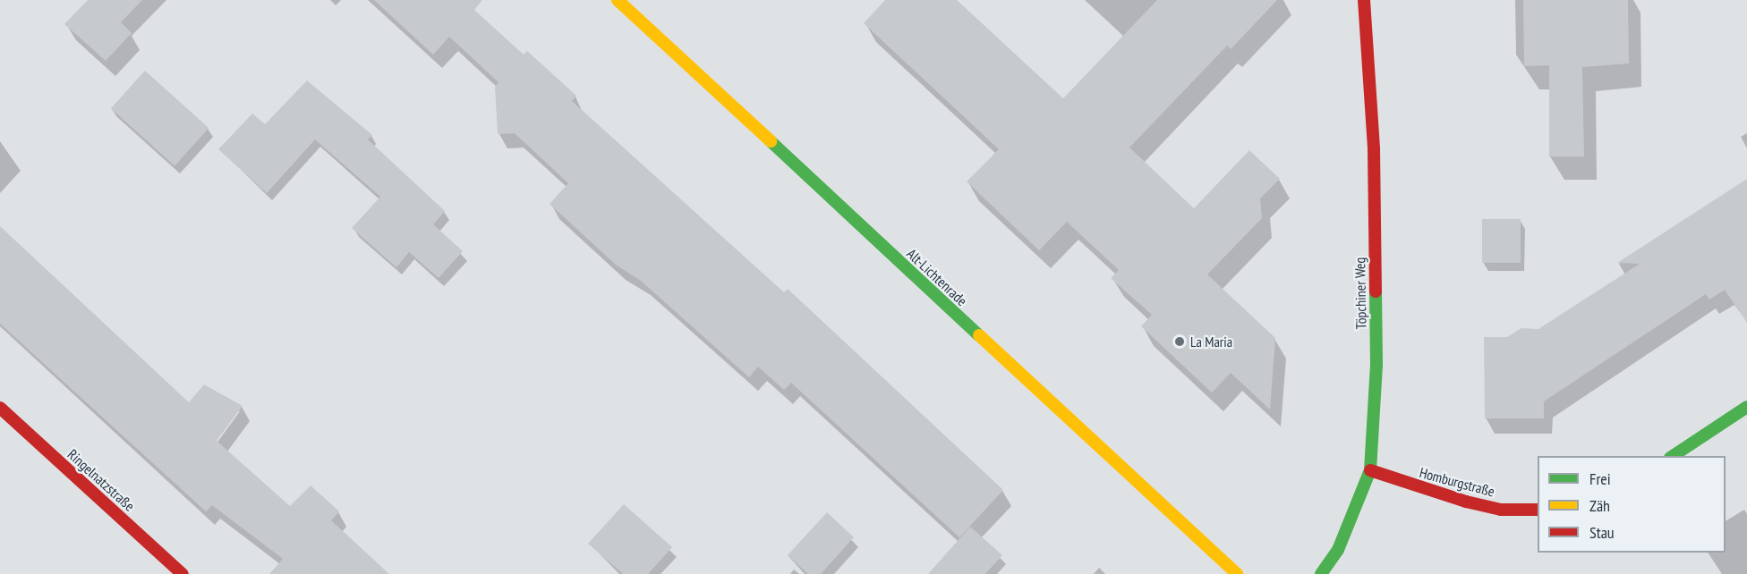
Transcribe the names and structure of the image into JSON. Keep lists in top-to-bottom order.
{
  "streets": {
    "street": [
      "Alt-Lichtenrade",
      "Töpchiner Weg",
      "Ringelnatzstraße",
      "Homburgstraße"
    ]
  },
  "crossings": [
    ["Töpchiner Weg", "Homburgstraße"]
  ],
  "places": ["La Maria"],
  "legend": ["Frei", "Zäh", "Stau"]
}
